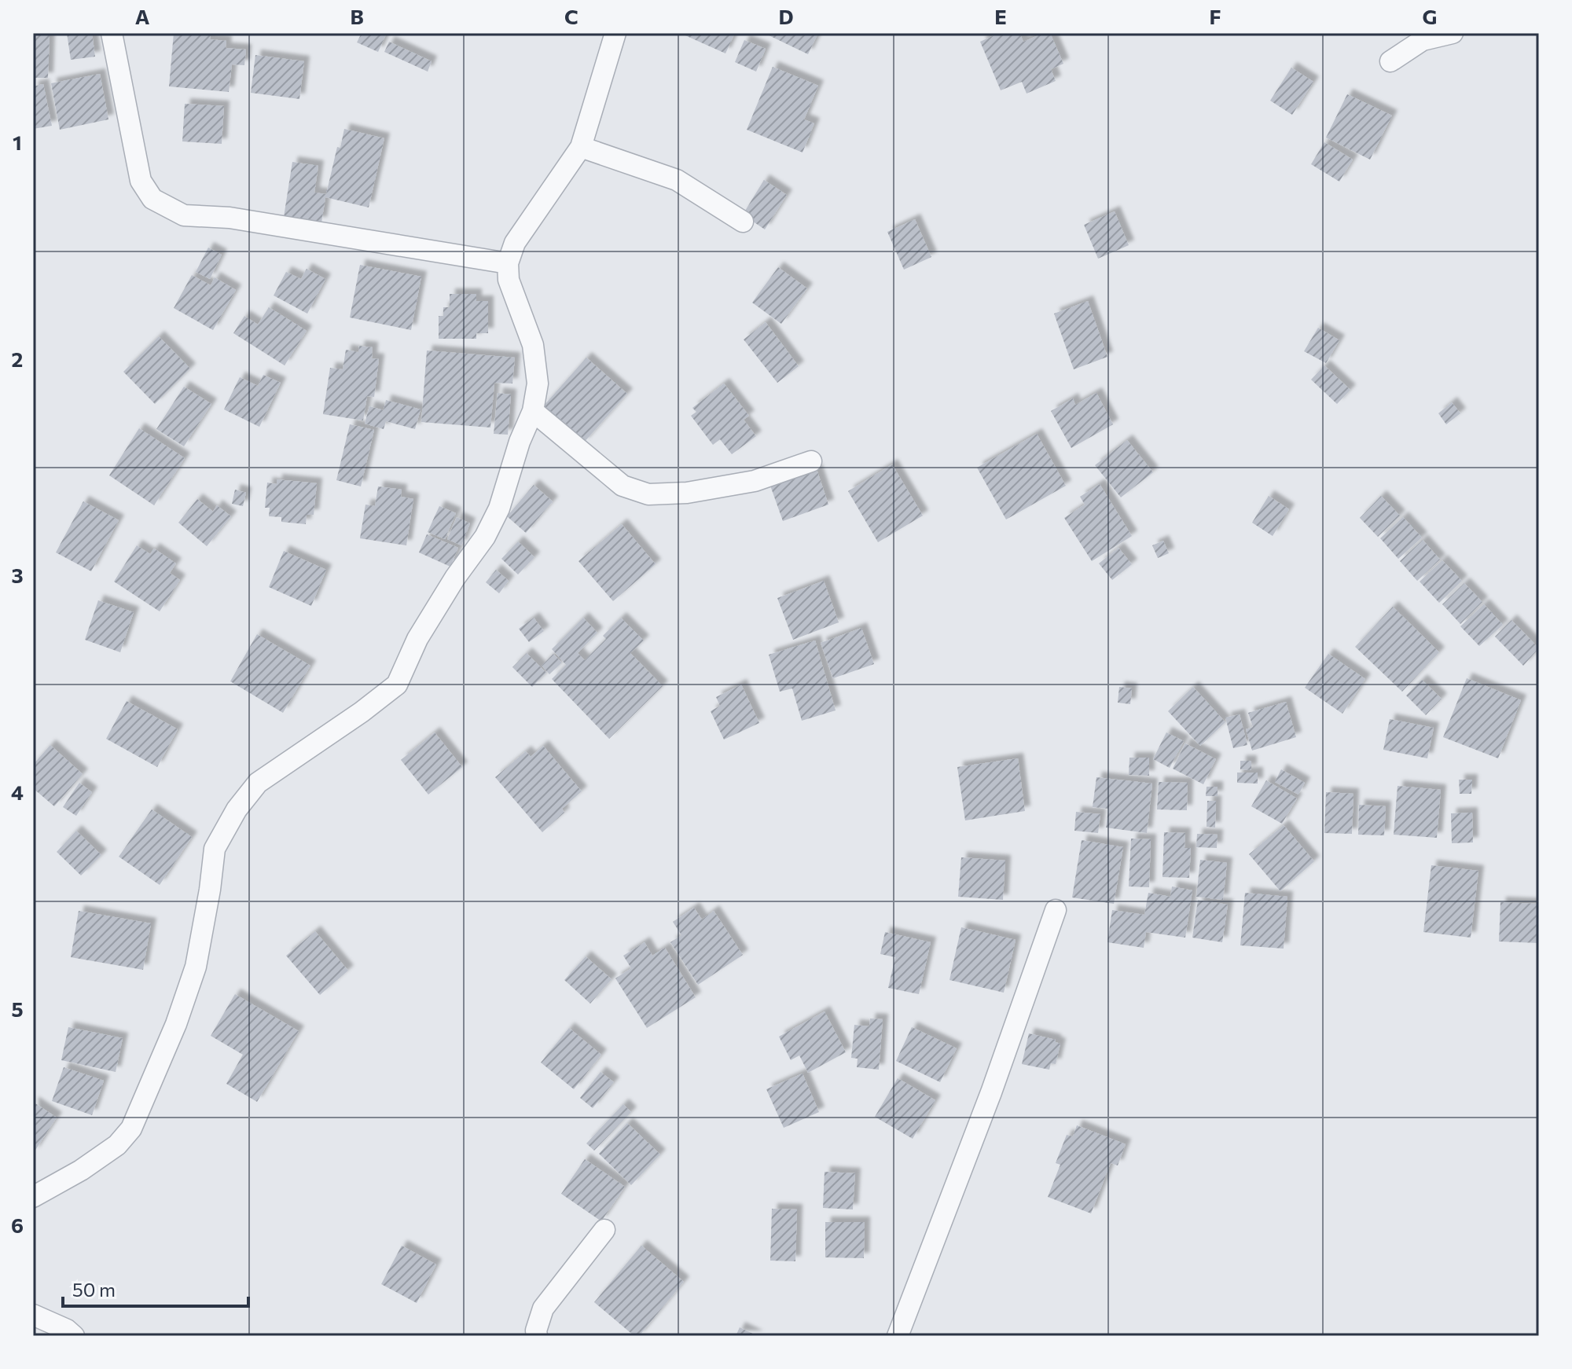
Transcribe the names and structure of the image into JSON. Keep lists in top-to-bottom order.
{
  "scale_bar": "50 m",
  "grid": {
    "columns": [
      "A",
      "B",
      "C",
      "D",
      "E",
      "F",
      "G"
    ],
    "rows": [
      "1",
      "2",
      "3",
      "4",
      "5",
      "6"
    ]
  }
}
